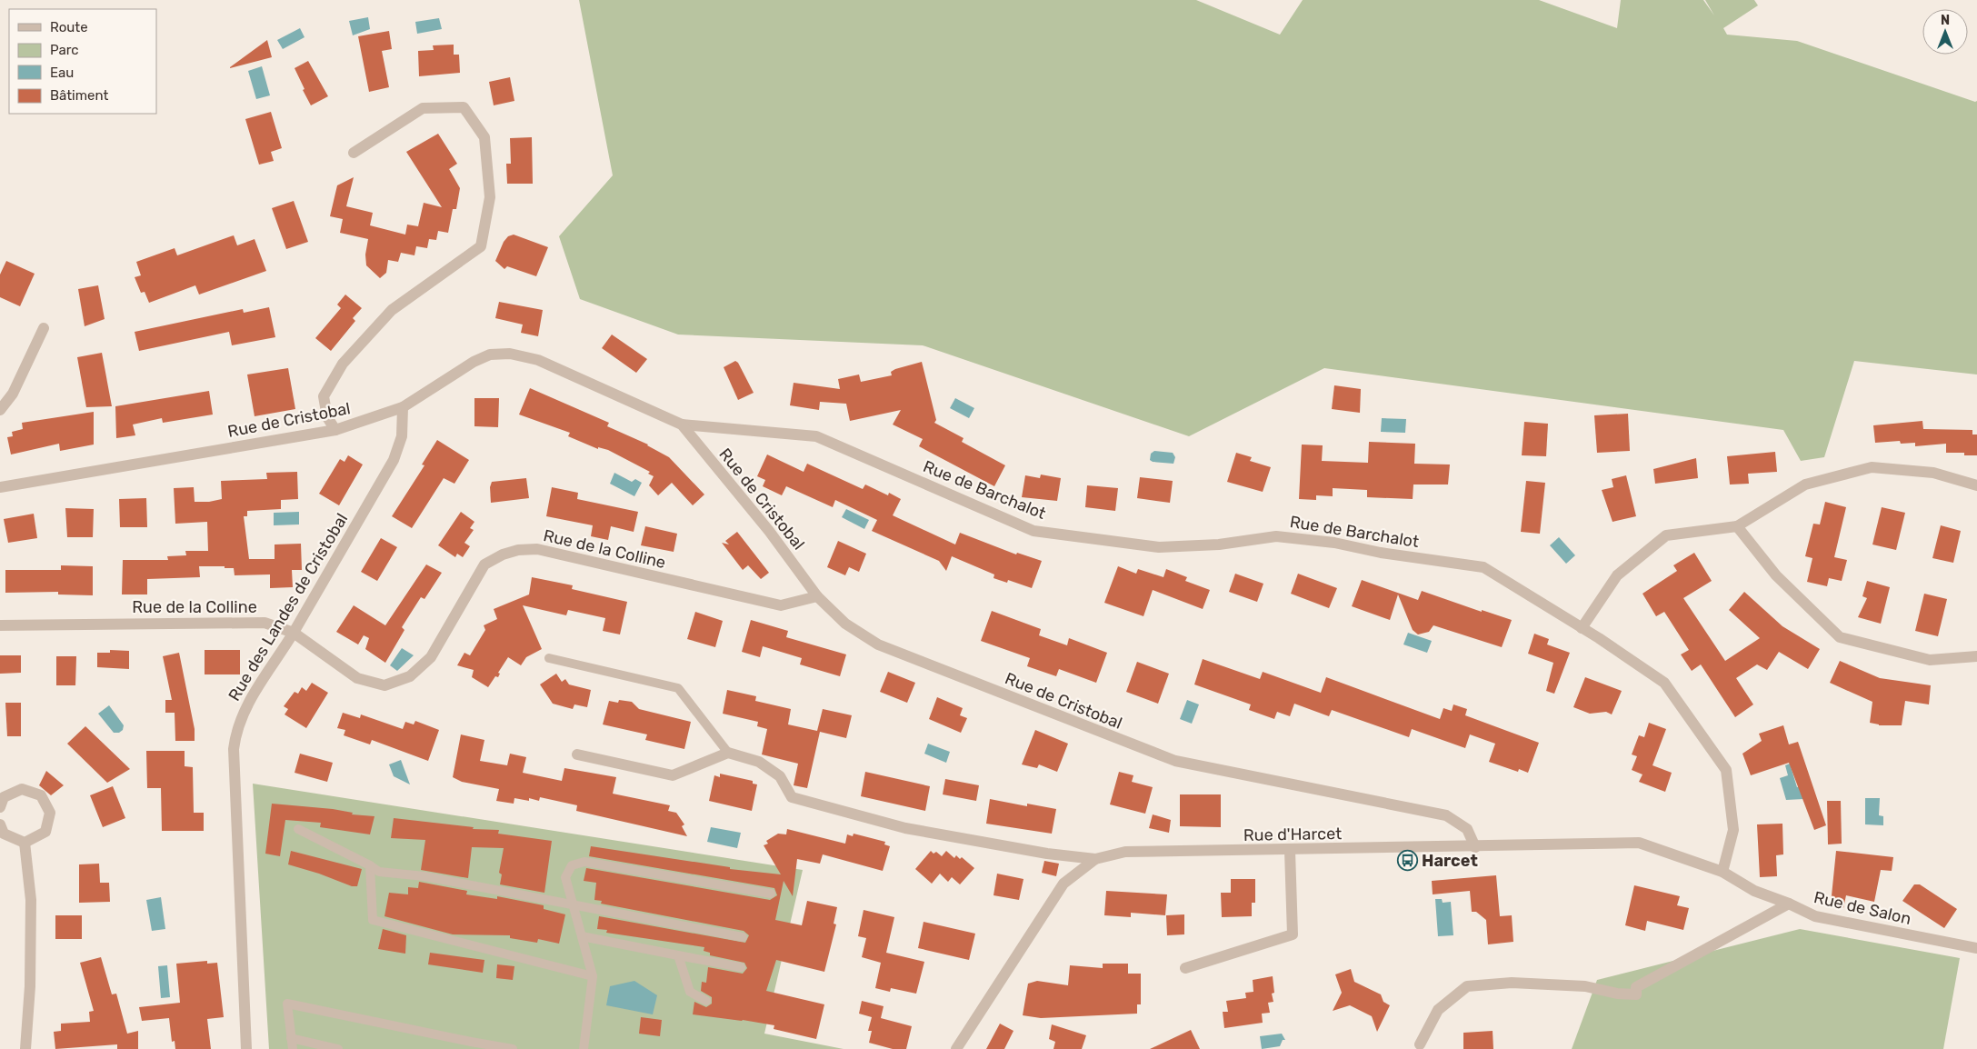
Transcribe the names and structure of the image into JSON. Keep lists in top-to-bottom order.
{
  "streets": {
    "street": [
      "Rue de Cristobal",
      "Rue de Barchalot",
      "Rue de la Colline",
      "Rue des Landes de Cristobal",
      "Rue d'Harcet",
      "Rue de Salon"
    ]
  },
  "crossings": [
    ["Rue de Cristobal", "Rue de Barchalot"],
    ["Rue de Cristobal", "Rue de la Colline"],
    ["Rue de Cristobal", "Rue des Landes de Cristobal"],
    ["Rue de Cristobal", "Rue d'Harcet"],
    ["Rue de Barchalot", "Rue d'Harcet"],
    ["Rue de Barchalot", "Rue de Salon"],
    ["Rue de la Colline", "Rue des Landes de Cristobal"],
    ["Rue d'Harcet", "Rue de Salon"]
  ],
  "places": {
    "bus stop": ["Harcet"]
  },
  "legend": [
    "Route",
    "Parc",
    "Eau",
    "Bâtiment"
  ],
  "north": "top"
}
